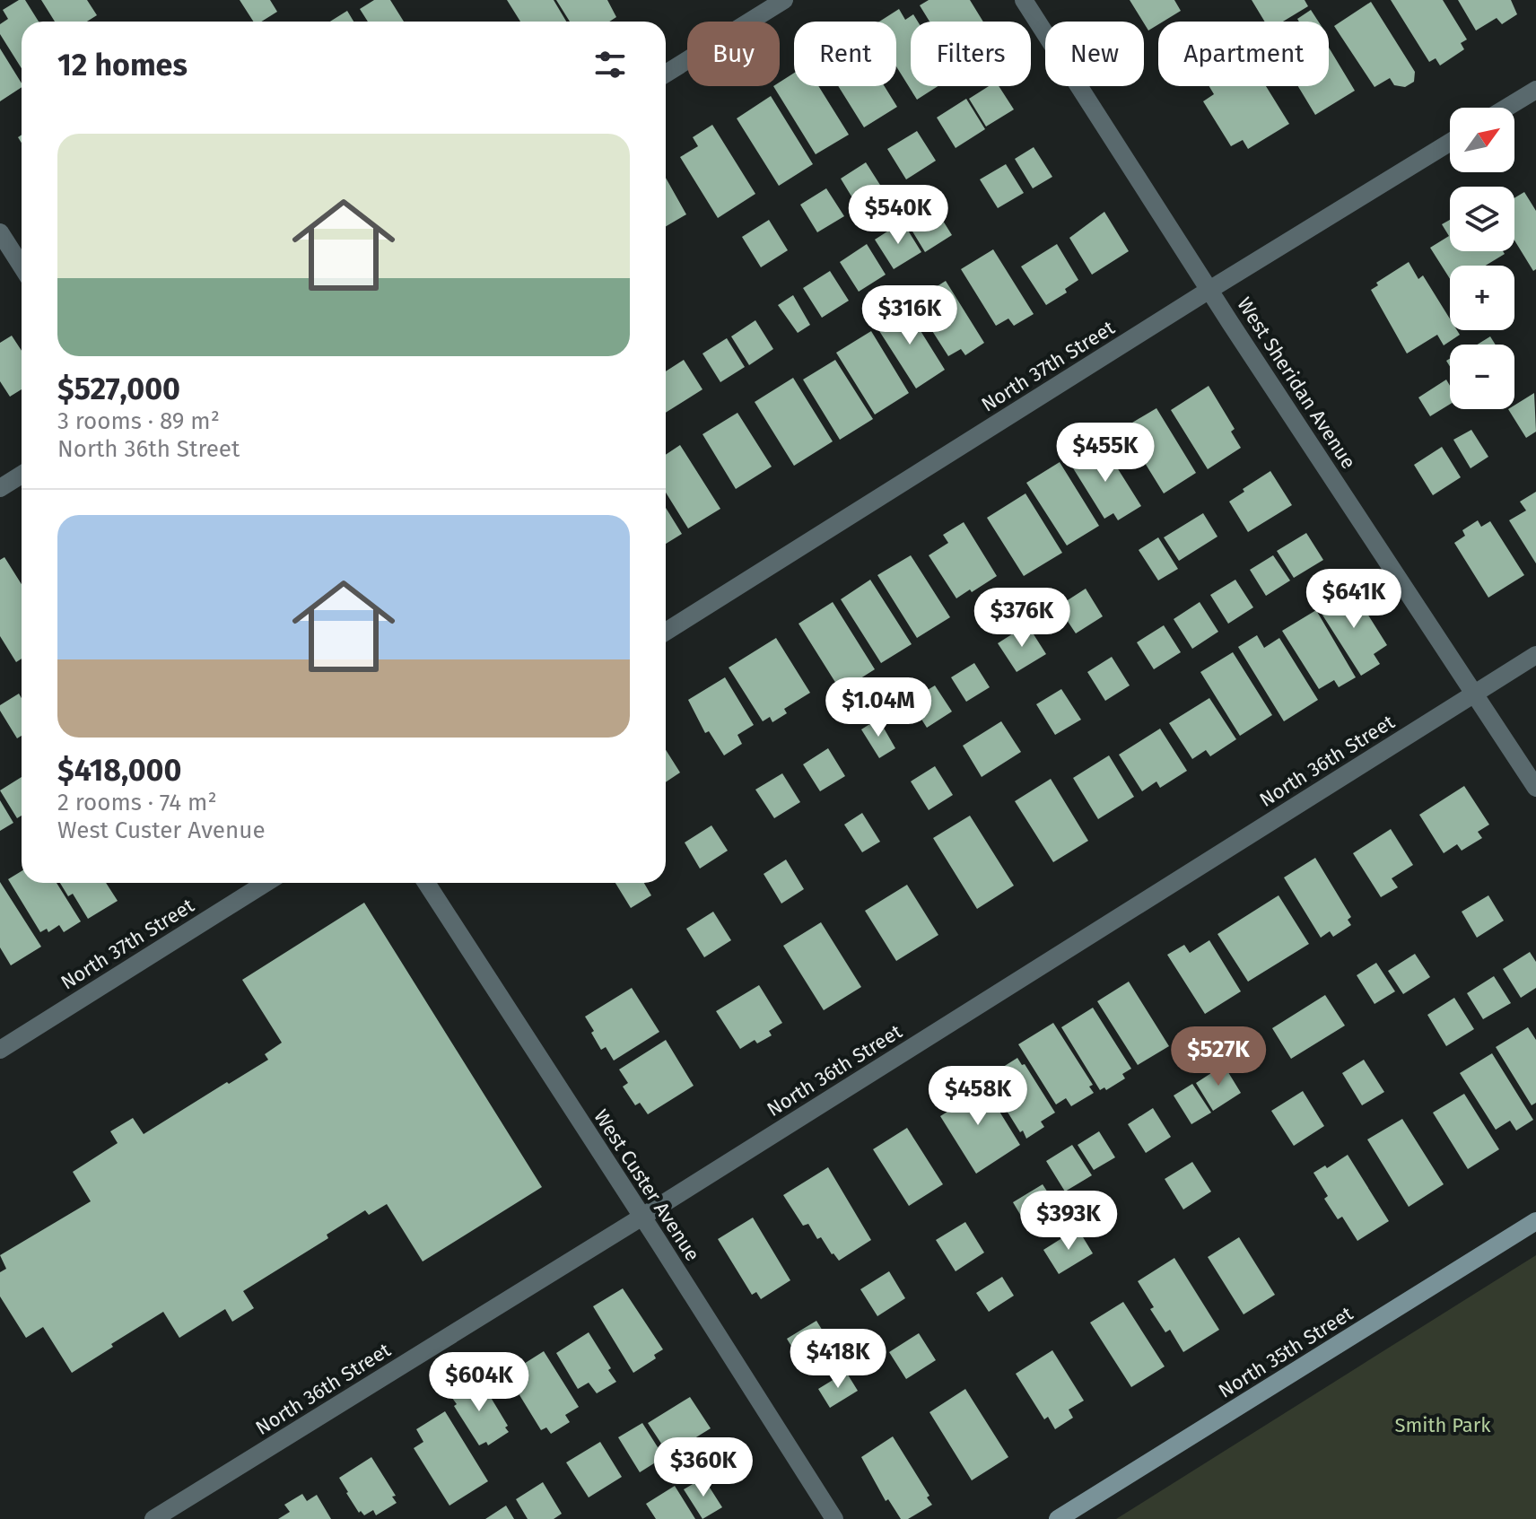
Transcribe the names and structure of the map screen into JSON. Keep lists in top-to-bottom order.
{
  "streets": {
    "street": [
      "North 37th Street",
      "West Sheridan Avenue",
      "North 36th Street",
      "West Custer Avenue",
      "North 35th Street"
    ]
  },
  "crossings": [
    ["North 37th Street", "West Sheridan Avenue"],
    ["West Sheridan Avenue", "North 36th Street"],
    ["North 36th Street", "West Custer Avenue"]
  ],
  "parks": ["Smith Park"],
  "north": "top right",
  "page": {
    "chip": [
      "Buy",
      "Rent",
      "Filters",
      "New",
      "Apartment"
    ],
    "heading": "12 homes",
    "map_buttons": ["+", "−"],
    "list": [
      {
        "name": "$527,000",
        "note": "3 rooms · 89 m² · North 36th Street"
      },
      {
        "name": "$418,000",
        "note": "2 rooms · 74 m² · West Custer Avenue"
      }
    ],
    "price": [
      "$540K",
      "$316K",
      "$455K",
      "$641K",
      "$376K",
      "$1.04M",
      "$527K",
      "$458K",
      "$393K",
      "$418K",
      "$604K",
      "$360K"
    ]
  }
}
